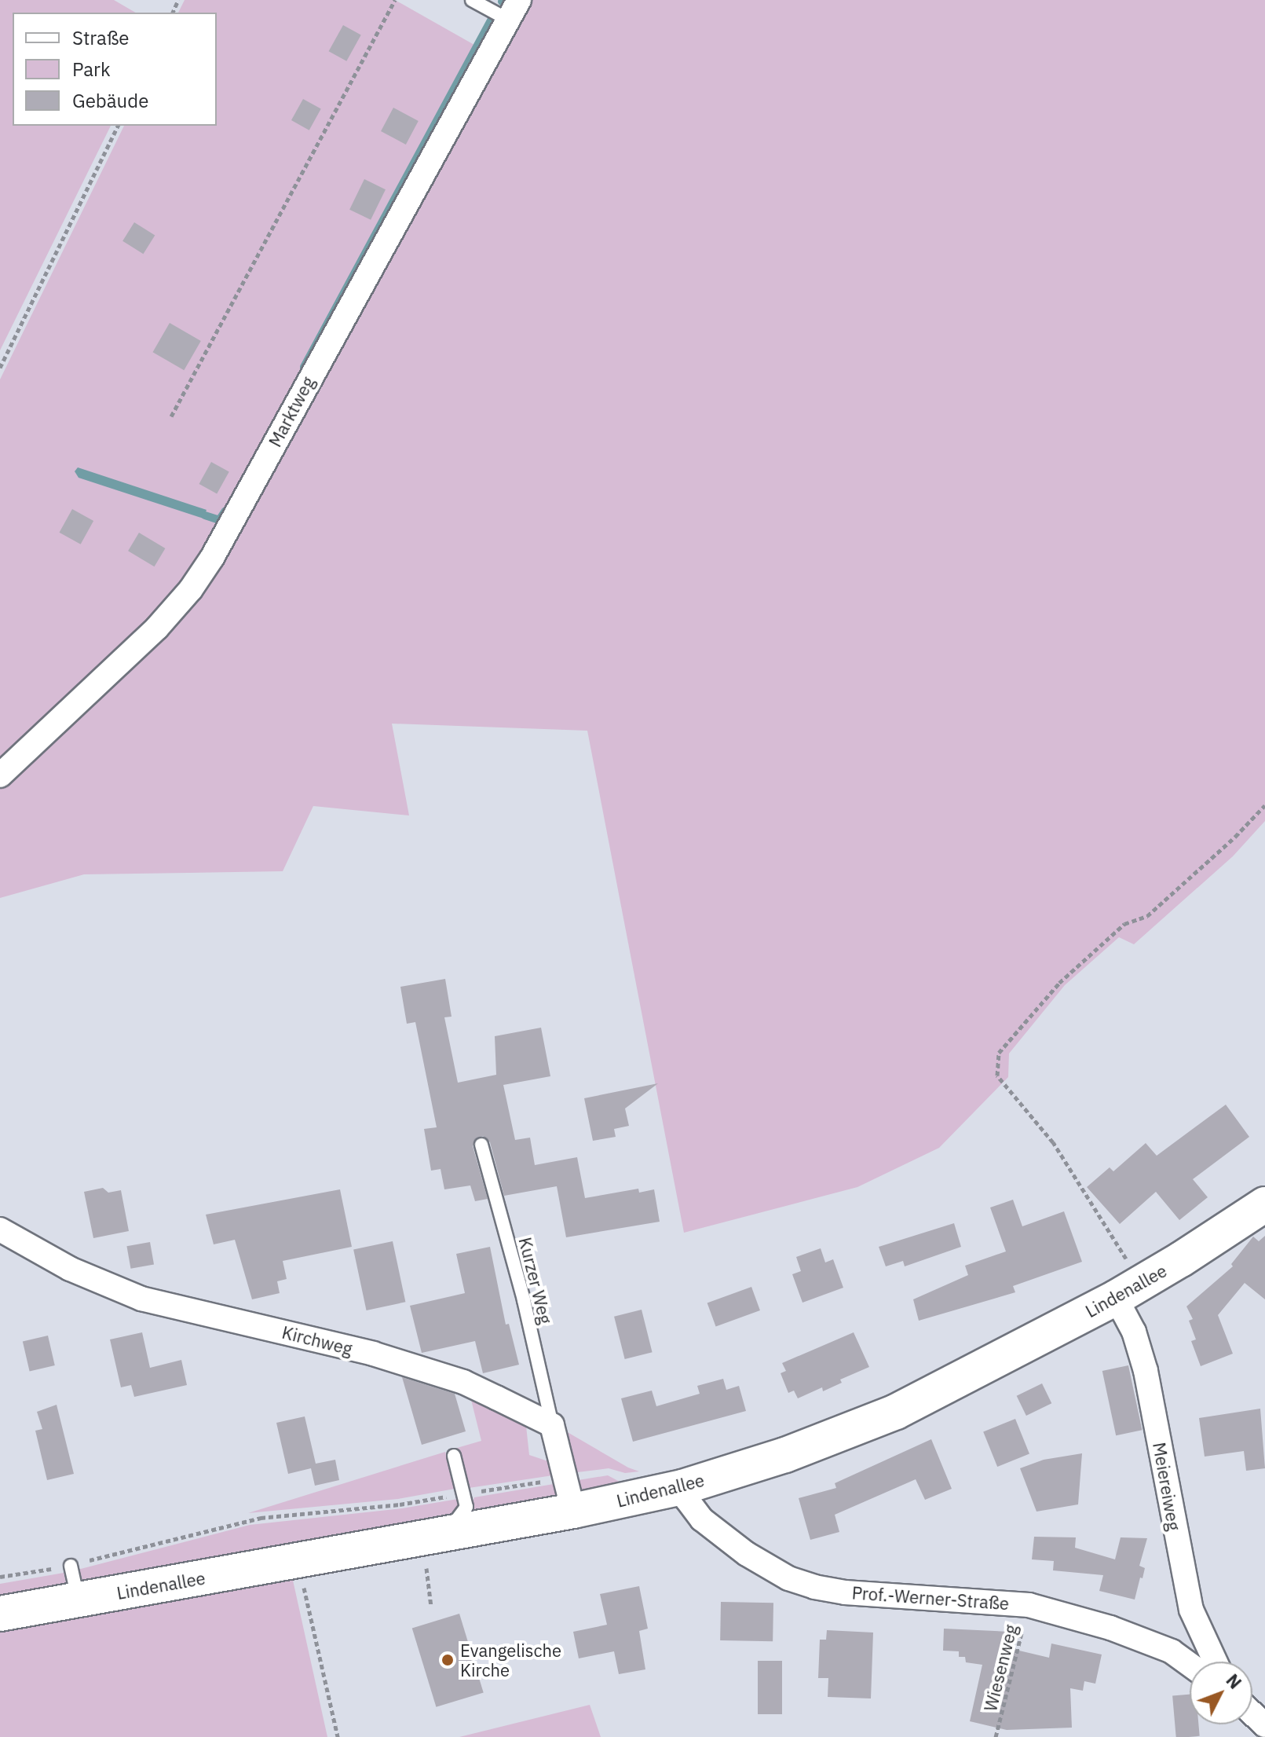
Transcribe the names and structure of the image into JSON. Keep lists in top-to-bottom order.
{
  "streets": {
    "street": [
      "Marktweg",
      "Lindenallee",
      "Kirchweg",
      "Meiereiweg",
      "Prof.-Werner-Straße"
    ],
    "lane": ["Kurzer Weg"],
    "path": ["Wiesenweg"]
  },
  "crossings": [
    ["Kurzer Weg", "Kirchweg"],
    ["Lindenallee", "Meiereiweg"],
    ["Lindenallee", "Prof.-Werner-Straße"],
    ["Prof.-Werner-Straße", "Wiesenweg"]
  ],
  "places": ["Evangelische Kirche"],
  "legend": ["Straße", "Park", "Gebäude"],
  "north": "top right"
}
